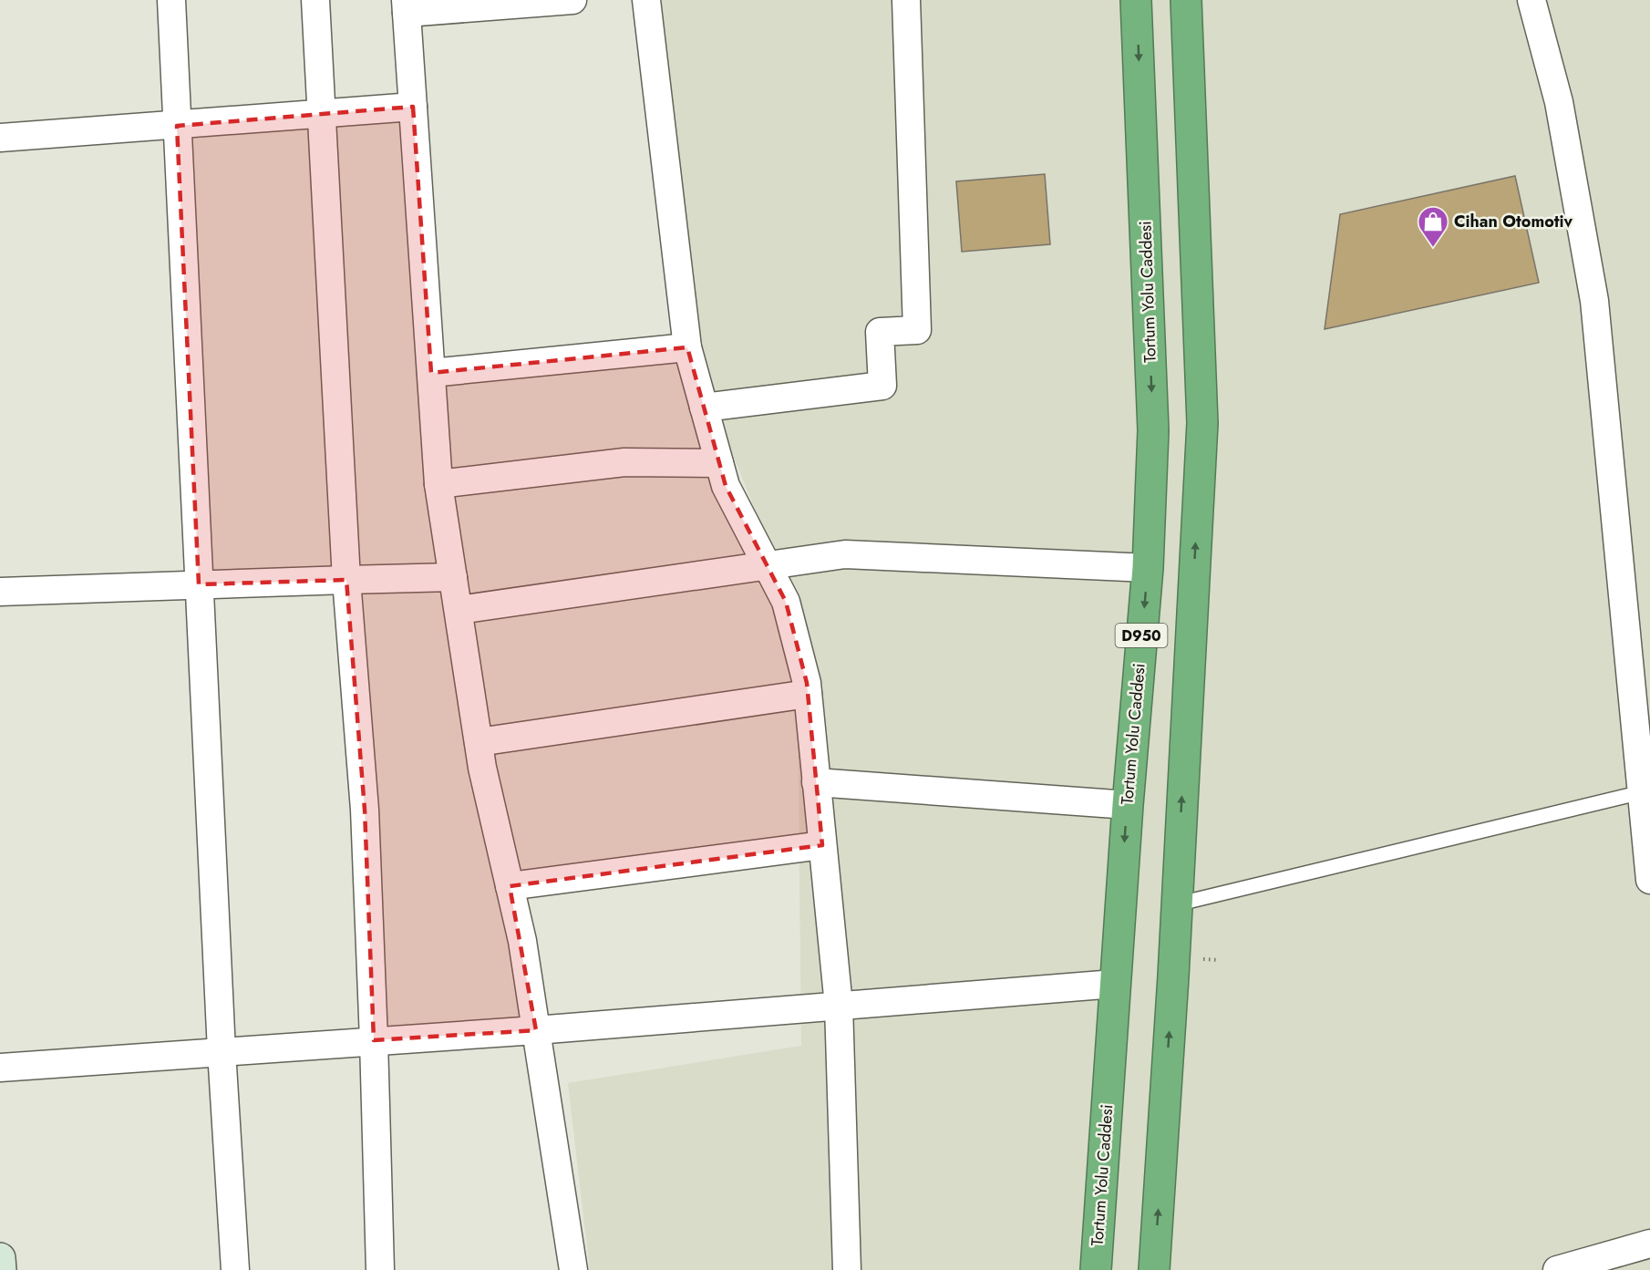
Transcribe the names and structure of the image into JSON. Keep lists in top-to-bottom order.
{
  "streets": {
    "highway": ["Tortum Yolu Caddesi", "D950"]
  },
  "places": {
    "shop": ["Cihan Otomotiv"]
  }
}
